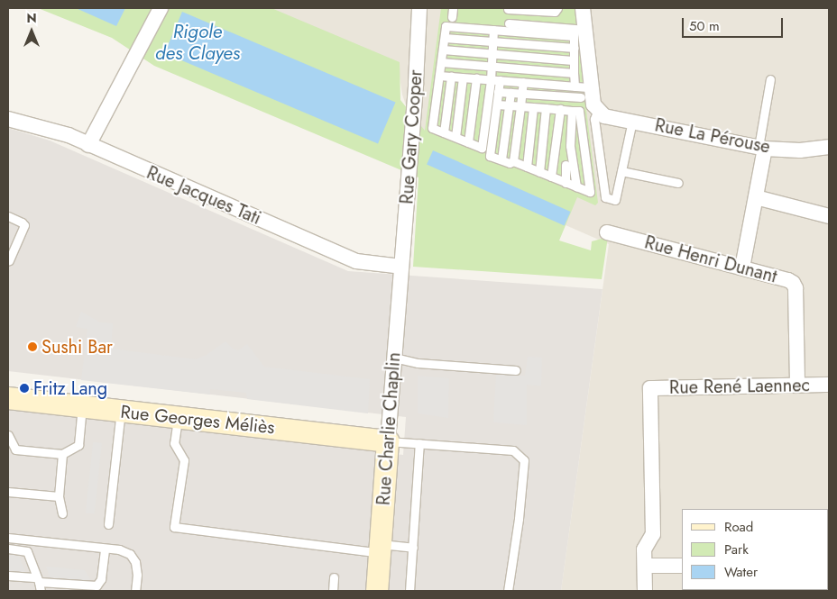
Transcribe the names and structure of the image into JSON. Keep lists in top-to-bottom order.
{
  "streets": {
    "street": [
      "Rue La Pérouse",
      "Rue Gary Cooper",
      "Rue Jacques Tati",
      "Rue Henri Dunant",
      "Rue René Laennec",
      "Rue Georges Méliès",
      "Rue Charlie Chaplin"
    ]
  },
  "crossings": [
    ["Rue Gary Cooper", "Rue Jacques Tati"],
    ["Rue Gary Cooper", "Rue Charlie Chaplin"],
    ["Rue Jacques Tati", "Rue Charlie Chaplin"],
    ["Rue Henri Dunant", "Rue René Laennec"],
    ["Rue Georges Méliès", "Rue Charlie Chaplin"]
  ],
  "water": ["Rigole des Clayes"],
  "places": ["Sushi Bar", "Fritz Lang"],
  "legend": ["Road", "Park", "Water"],
  "scale_bar": "50 m",
  "north": "top"
}
